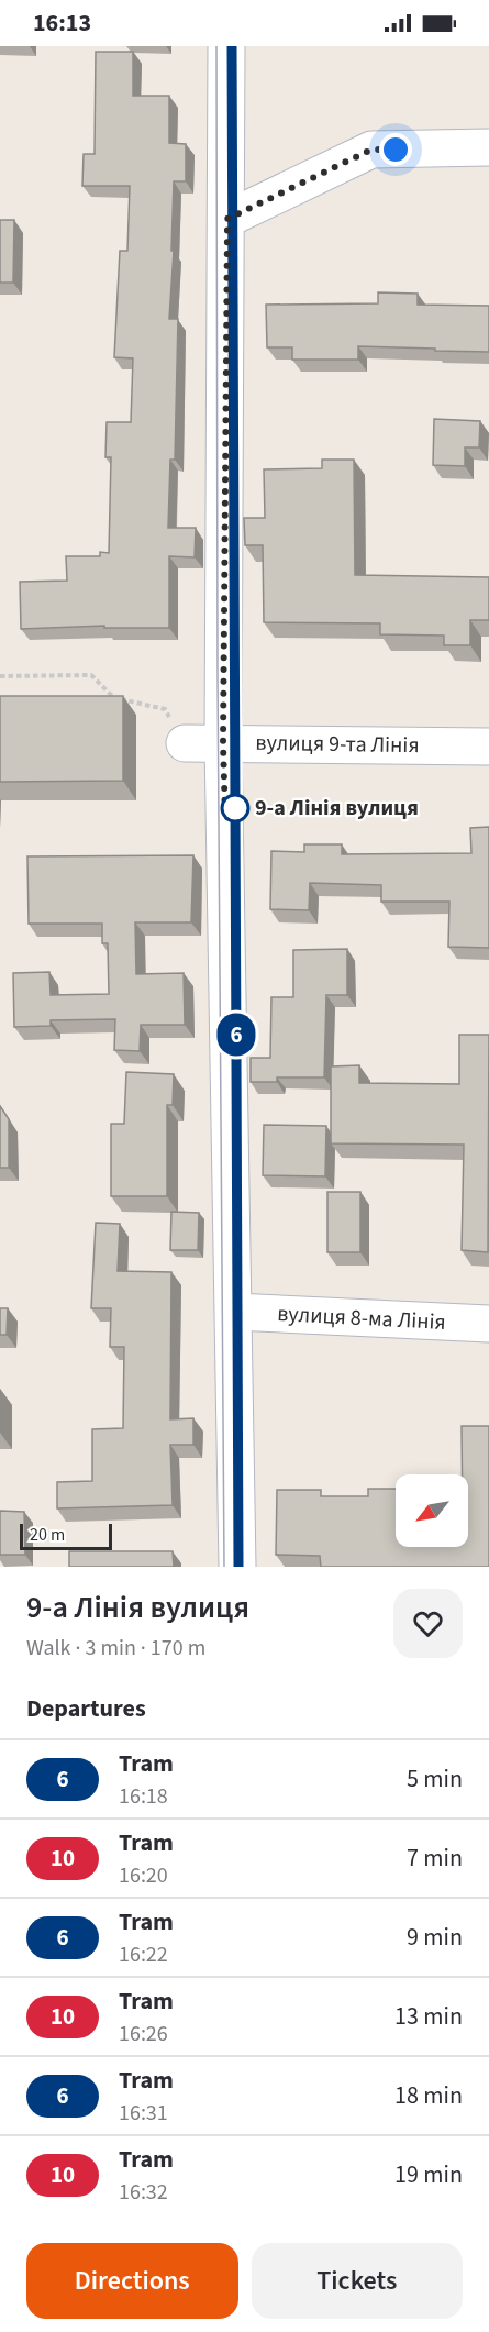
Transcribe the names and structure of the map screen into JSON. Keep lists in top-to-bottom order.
{
  "streets": {
    "street": ["вулиця 9-та Лінія", "вулиця 8-ма Лінія"]
  },
  "places": ["9-а Лінія вулиця"],
  "lines": ["tram line 6"],
  "scale_bar": "20 m",
  "north": "bottom left",
  "page": {
    "status": "16:13",
    "on_map": "6",
    "scale": "20 m",
    "heading": [
      ["9-а Лінія вулиця", "Walk · 3 min · 170 m"],
      "Departures"
    ],
    "list": [
      {
        "mark": "6",
        "name": "Tram",
        "note": "16:18",
        "value": "5 min"
      },
      {
        "mark": "10",
        "name": "Tram",
        "note": "16:20",
        "value": "7 min"
      },
      {
        "mark": "6",
        "name": "Tram",
        "note": "16:22",
        "value": "9 min"
      },
      {
        "mark": "10",
        "name": "Tram",
        "note": "16:26",
        "value": "13 min"
      },
      {
        "mark": "6",
        "name": "Tram",
        "note": "16:31",
        "value": "18 min"
      },
      {
        "mark": "10",
        "name": "Tram",
        "note": "16:32",
        "value": "19 min"
      }
    ],
    "buttons": ["Directions", "Tickets"]
  }
}
